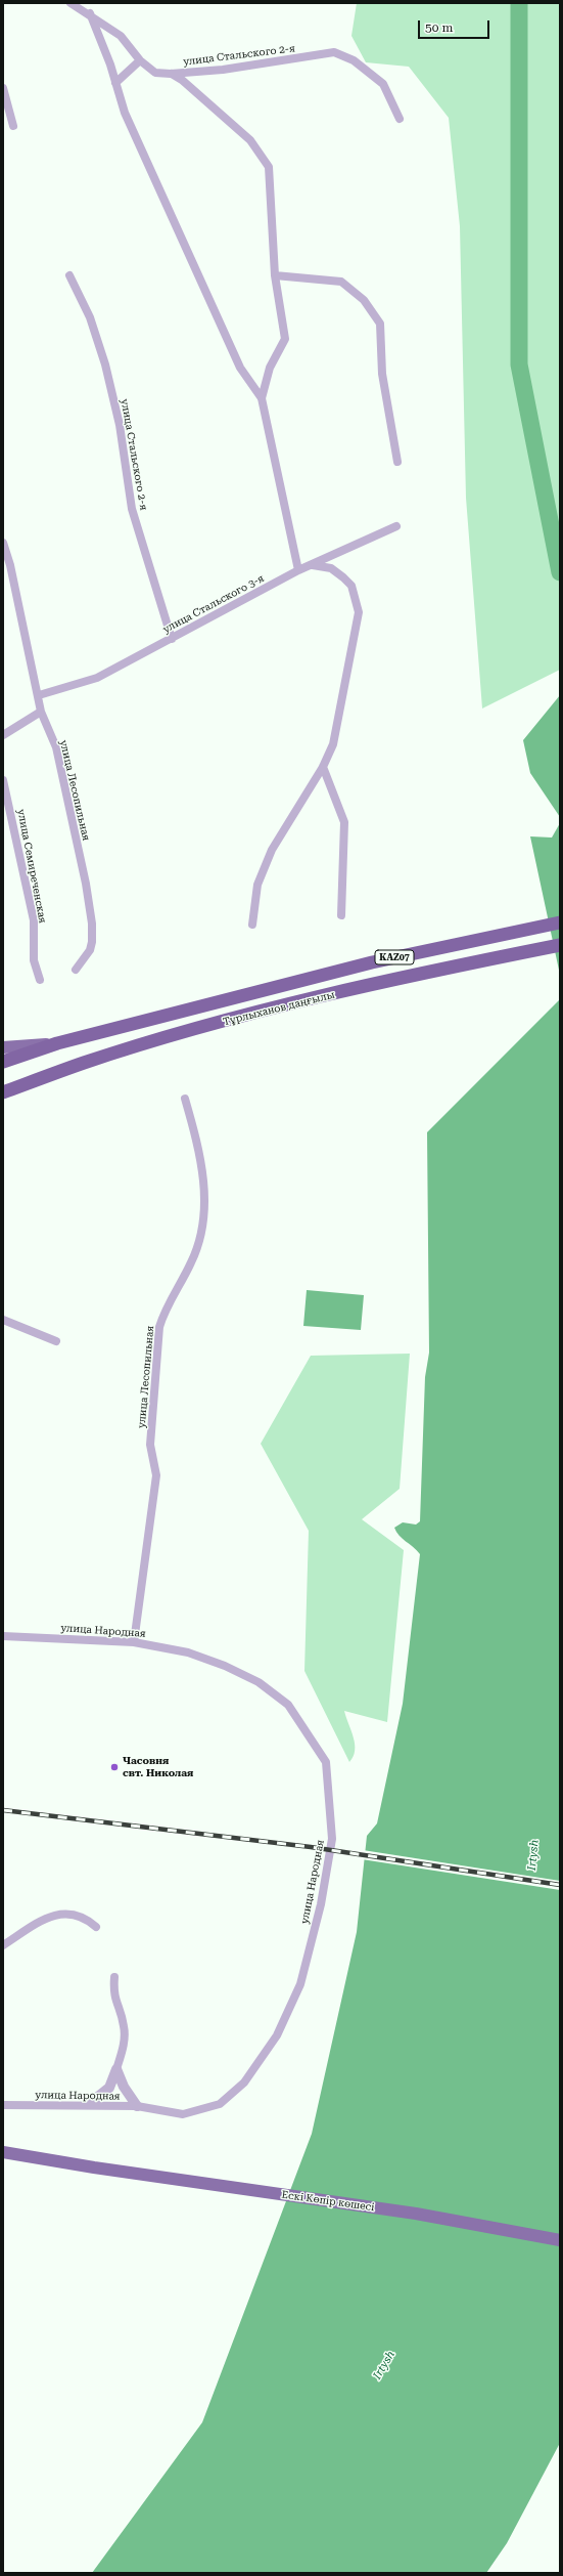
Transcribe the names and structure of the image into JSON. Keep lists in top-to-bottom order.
{
  "streets": {
    "highway": ["KAZ07", "Тұрлыханов даңғылы"],
    "main road": ["Ескі Көпір көшесі"],
    "street": [
      "улица Стальского 2-я",
      "улица Стальского 3-я",
      "улица Лесопильная",
      "улица Семиреченская",
      "улица Народная"
    ]
  },
  "crossings": [
    ["улица Стальского 2-я", "улица Стальского 3-я"],
    ["улица Стальского 3-я", "улица Лесопильная"],
    ["улица Лесопильная", "улица Народная"]
  ],
  "water": ["Irtysh"],
  "places": ["Часовня свт. Николая"],
  "scale_bar": "50 m"
}
